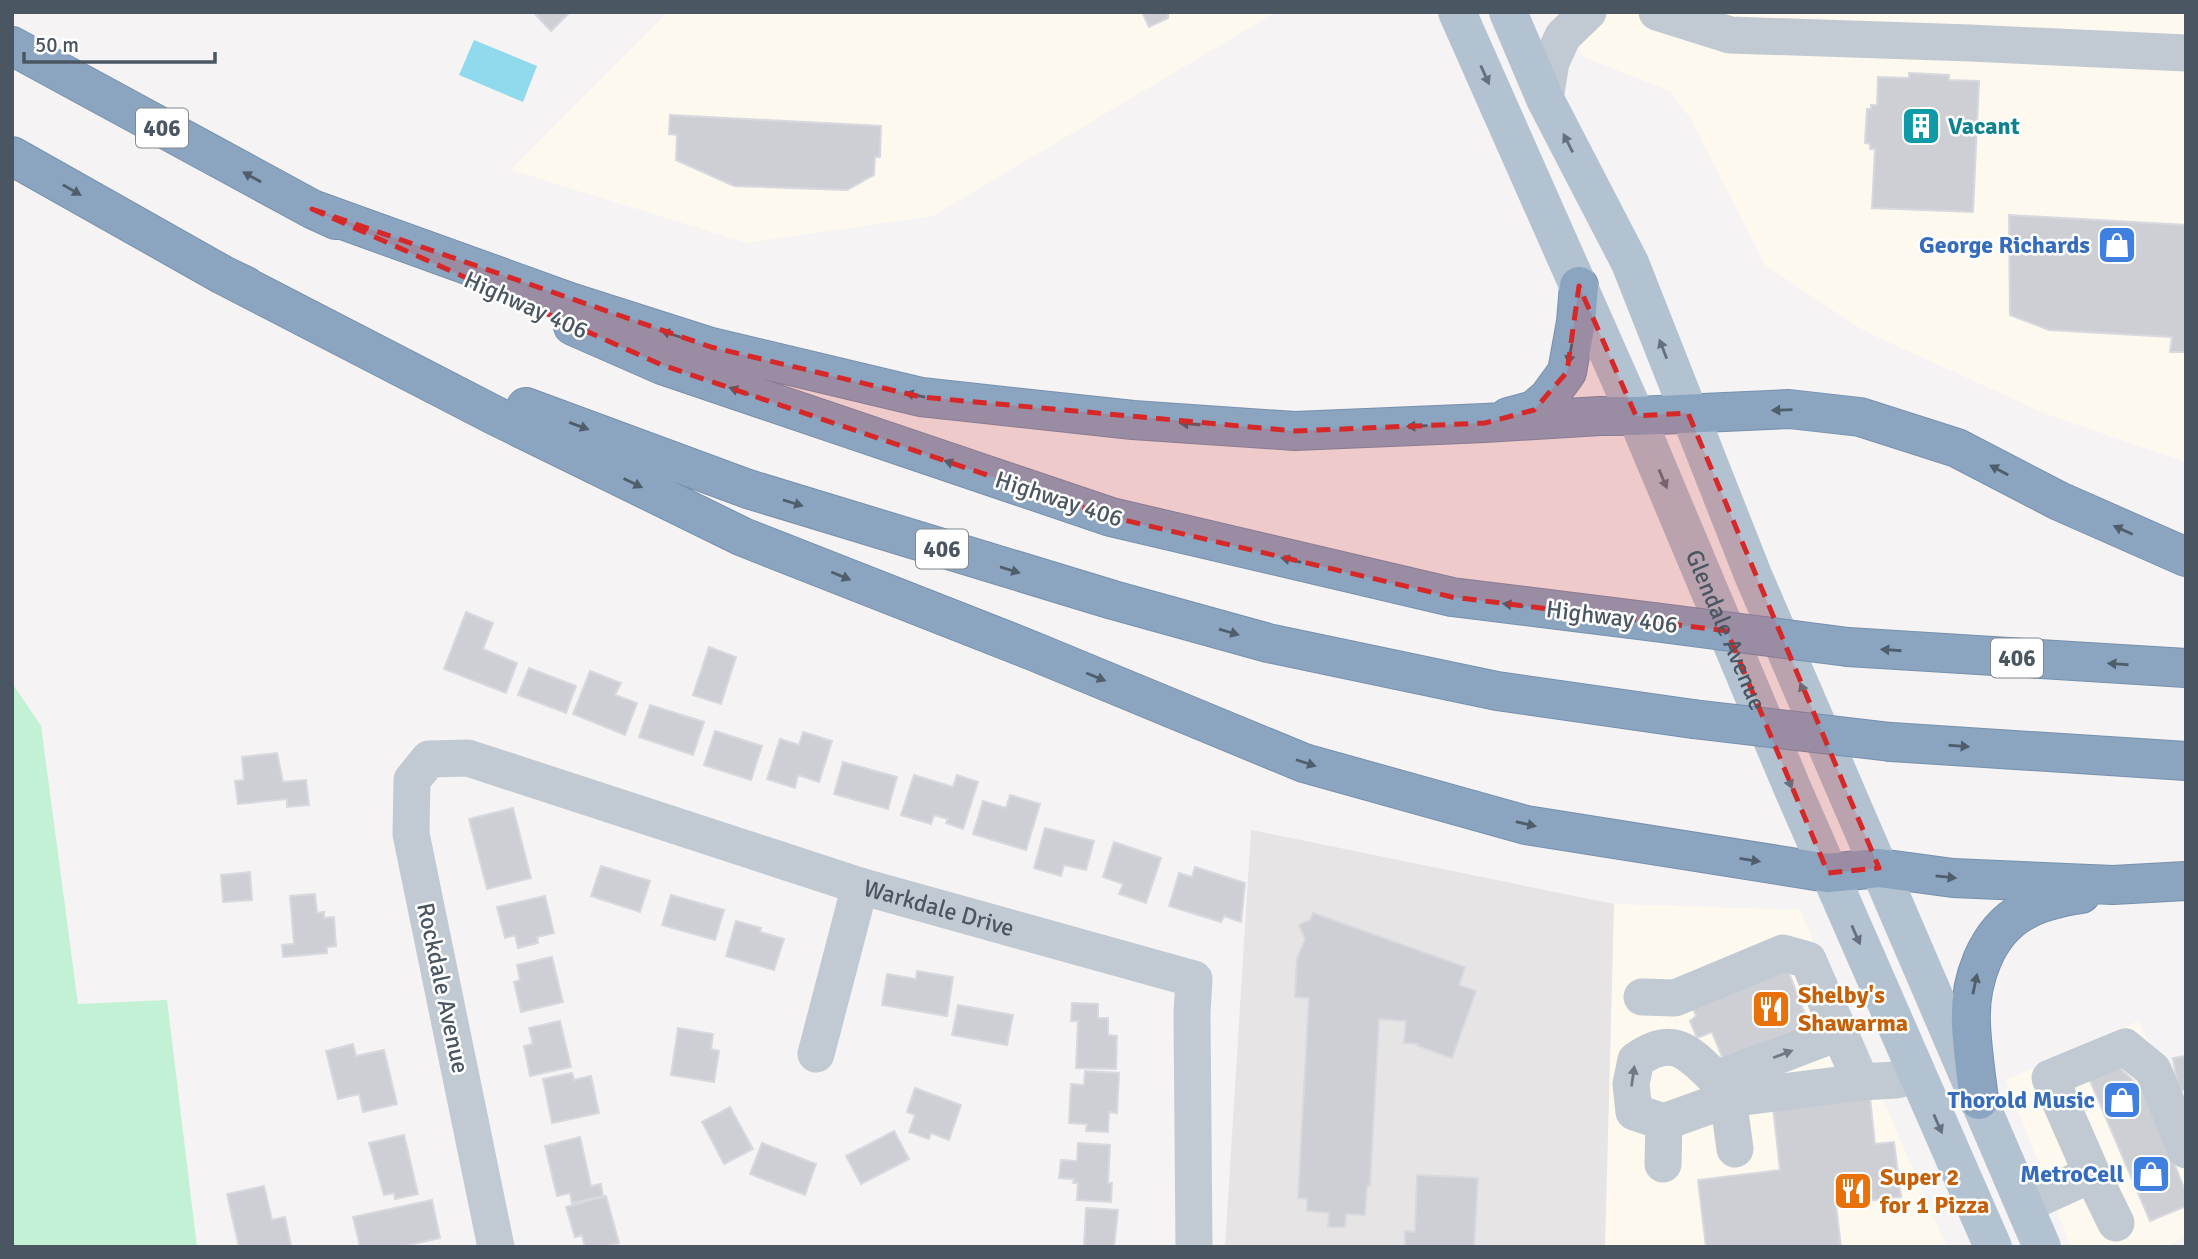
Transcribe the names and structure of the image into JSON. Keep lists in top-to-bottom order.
{
  "streets": {
    "highway": ["406", "Highway 406"],
    "main road": ["Glendale Avenue"],
    "street": ["Warkdale Drive", "Rockdale Avenue"]
  },
  "crossings": [
    ["Warkdale Drive", "Rockdale Avenue"]
  ],
  "places": {
    "building": ["Vacant"],
    "shop": ["George Richards", "Thorold Music", "MetroCell"],
    "restaurant": ["Shelby's Shawarma", "Super 2 for 1 Pizza"]
  },
  "scale_bar": "50 m"
}
